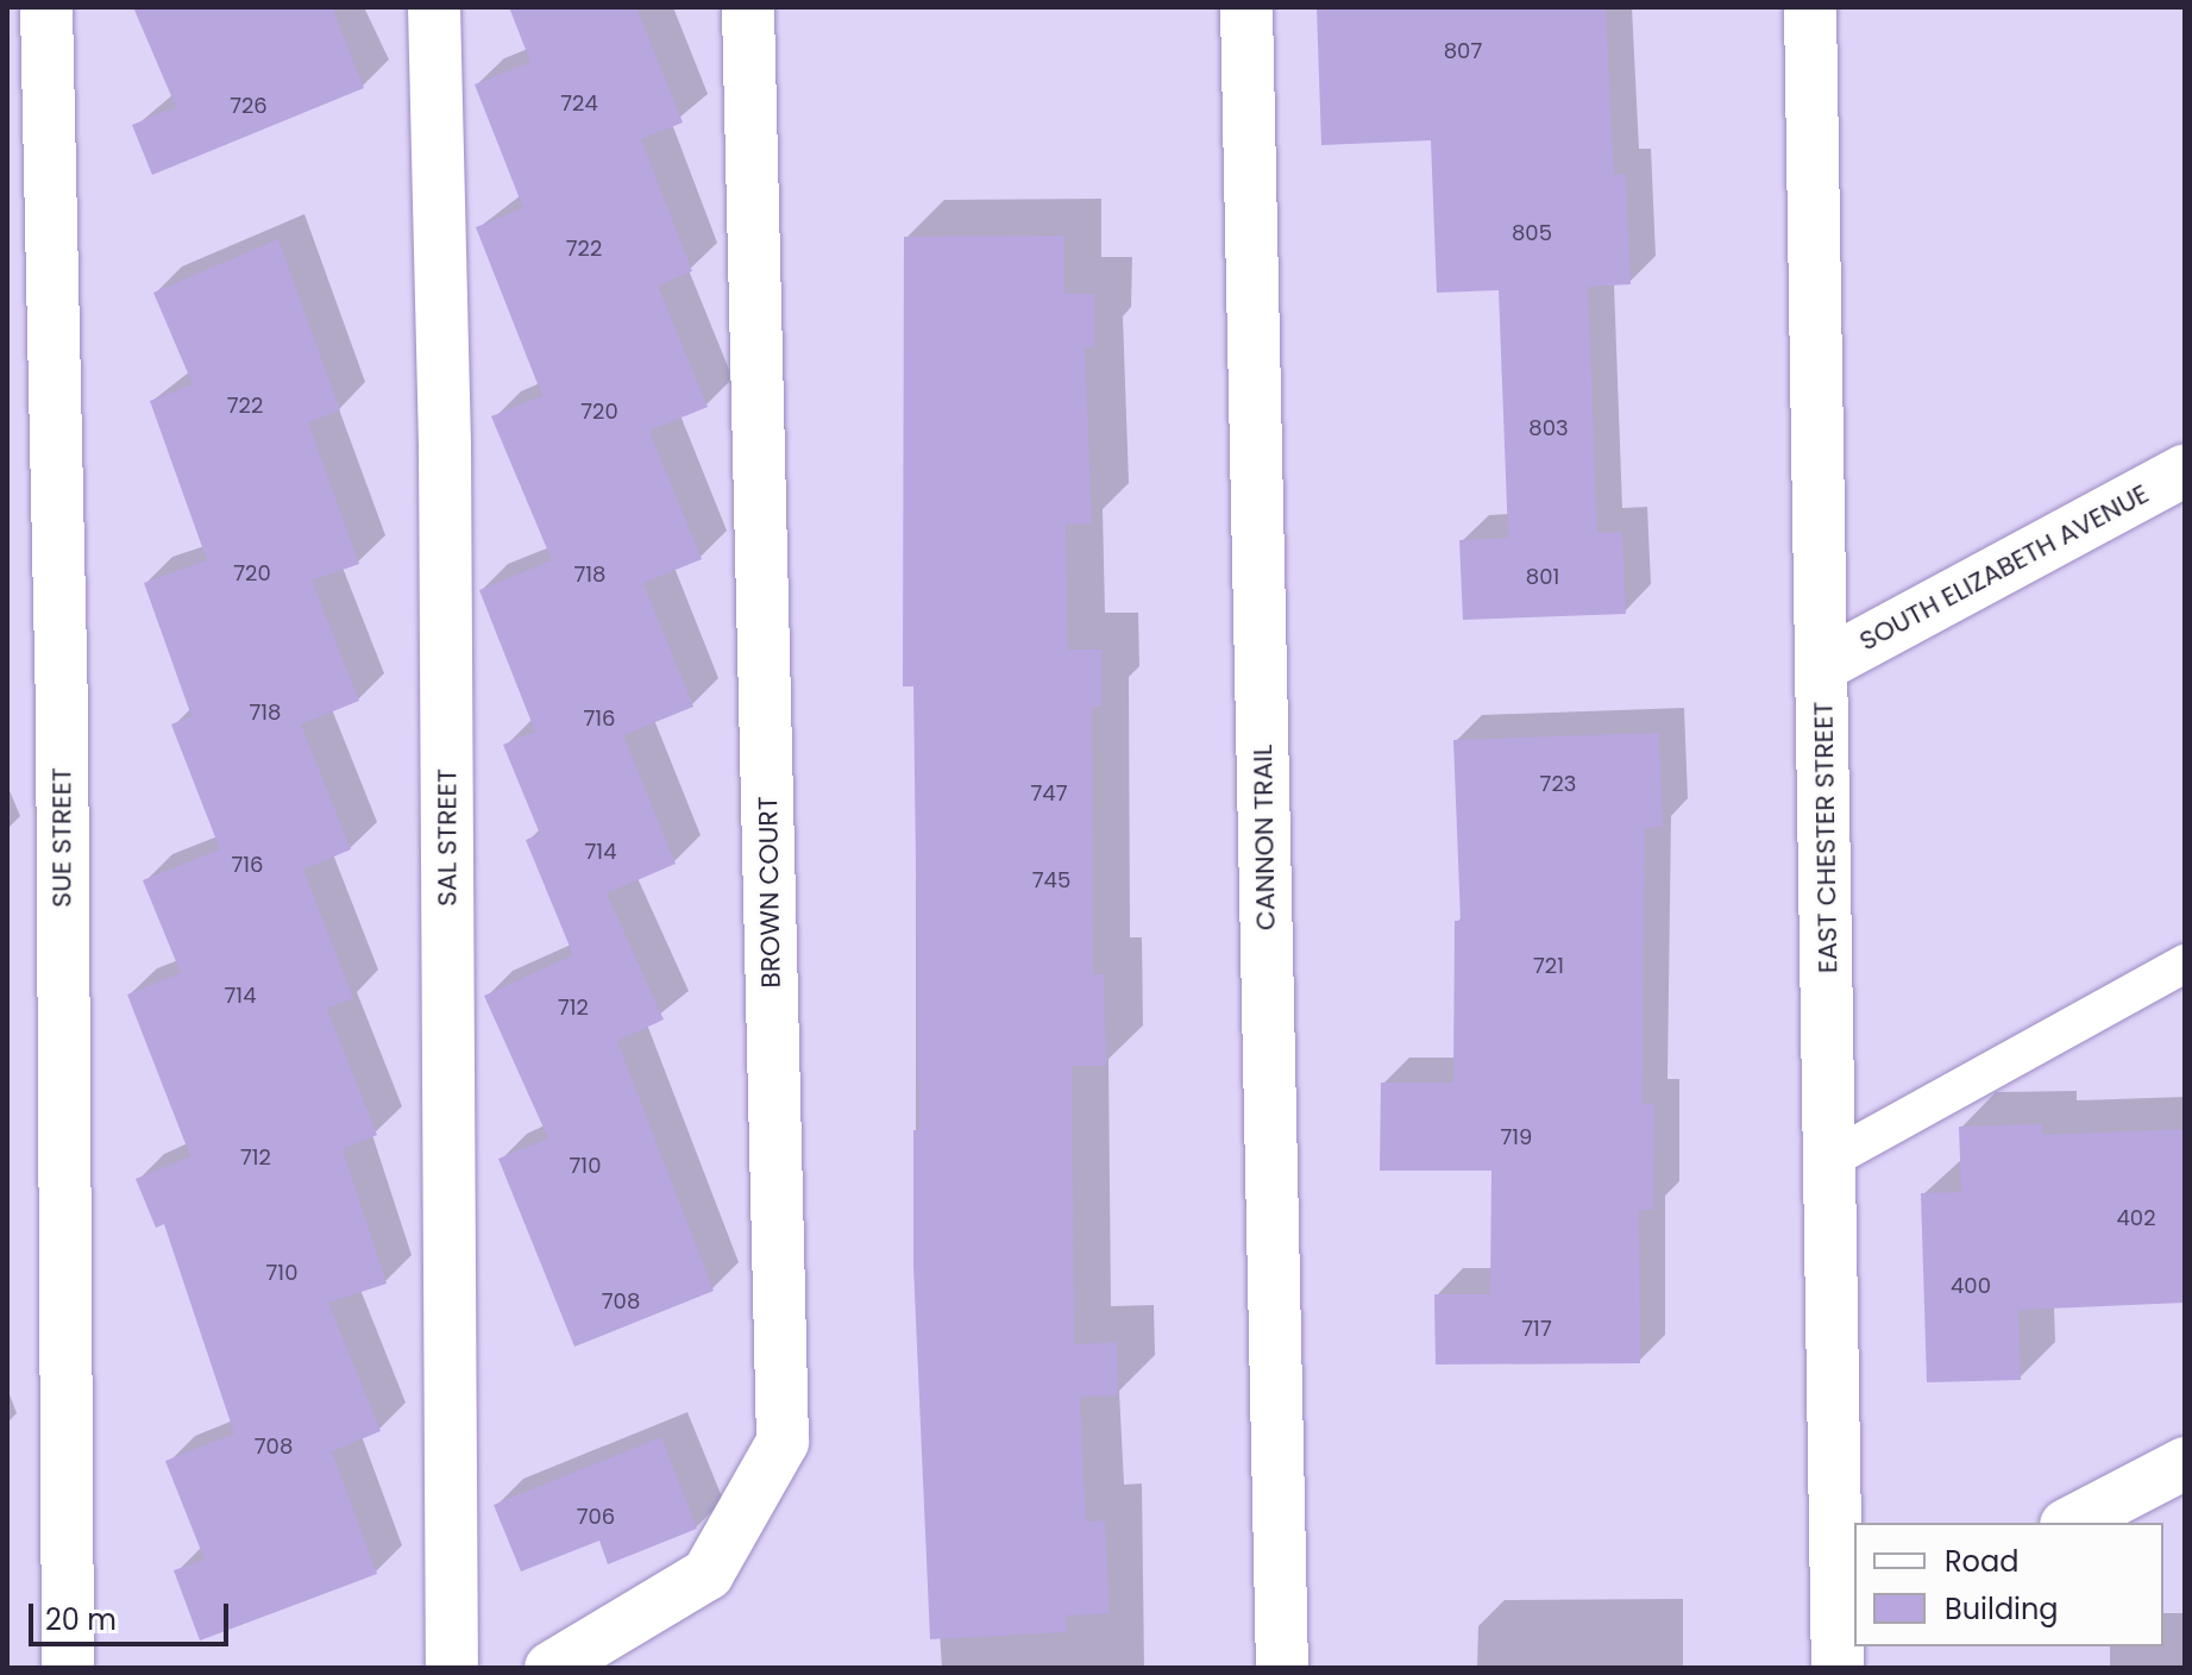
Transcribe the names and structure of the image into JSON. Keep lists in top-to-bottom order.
{
  "streets": {
    "street": [
      "SOUTH ELIZABETH AVENUE",
      "SUE STREET",
      "SAL STREET",
      "CANNON TRAIL",
      "EAST CHESTER STREET",
      "BROWN COURT"
    ]
  },
  "crossings": [
    ["SOUTH ELIZABETH AVENUE", "EAST CHESTER STREET"]
  ],
  "house_numbers": [
    "807",
    "724",
    "726",
    "805",
    "722",
    "722",
    "720",
    "803",
    "720",
    "718",
    "801",
    "718",
    "716",
    "723",
    "747",
    "714",
    "716",
    "745",
    "721",
    "714",
    "712",
    "719",
    "712",
    "710",
    "402",
    "710",
    "400",
    "708",
    "717",
    "708",
    "706"
  ],
  "legend": ["Road", "Building"],
  "scale_bar": "20 m"
}
